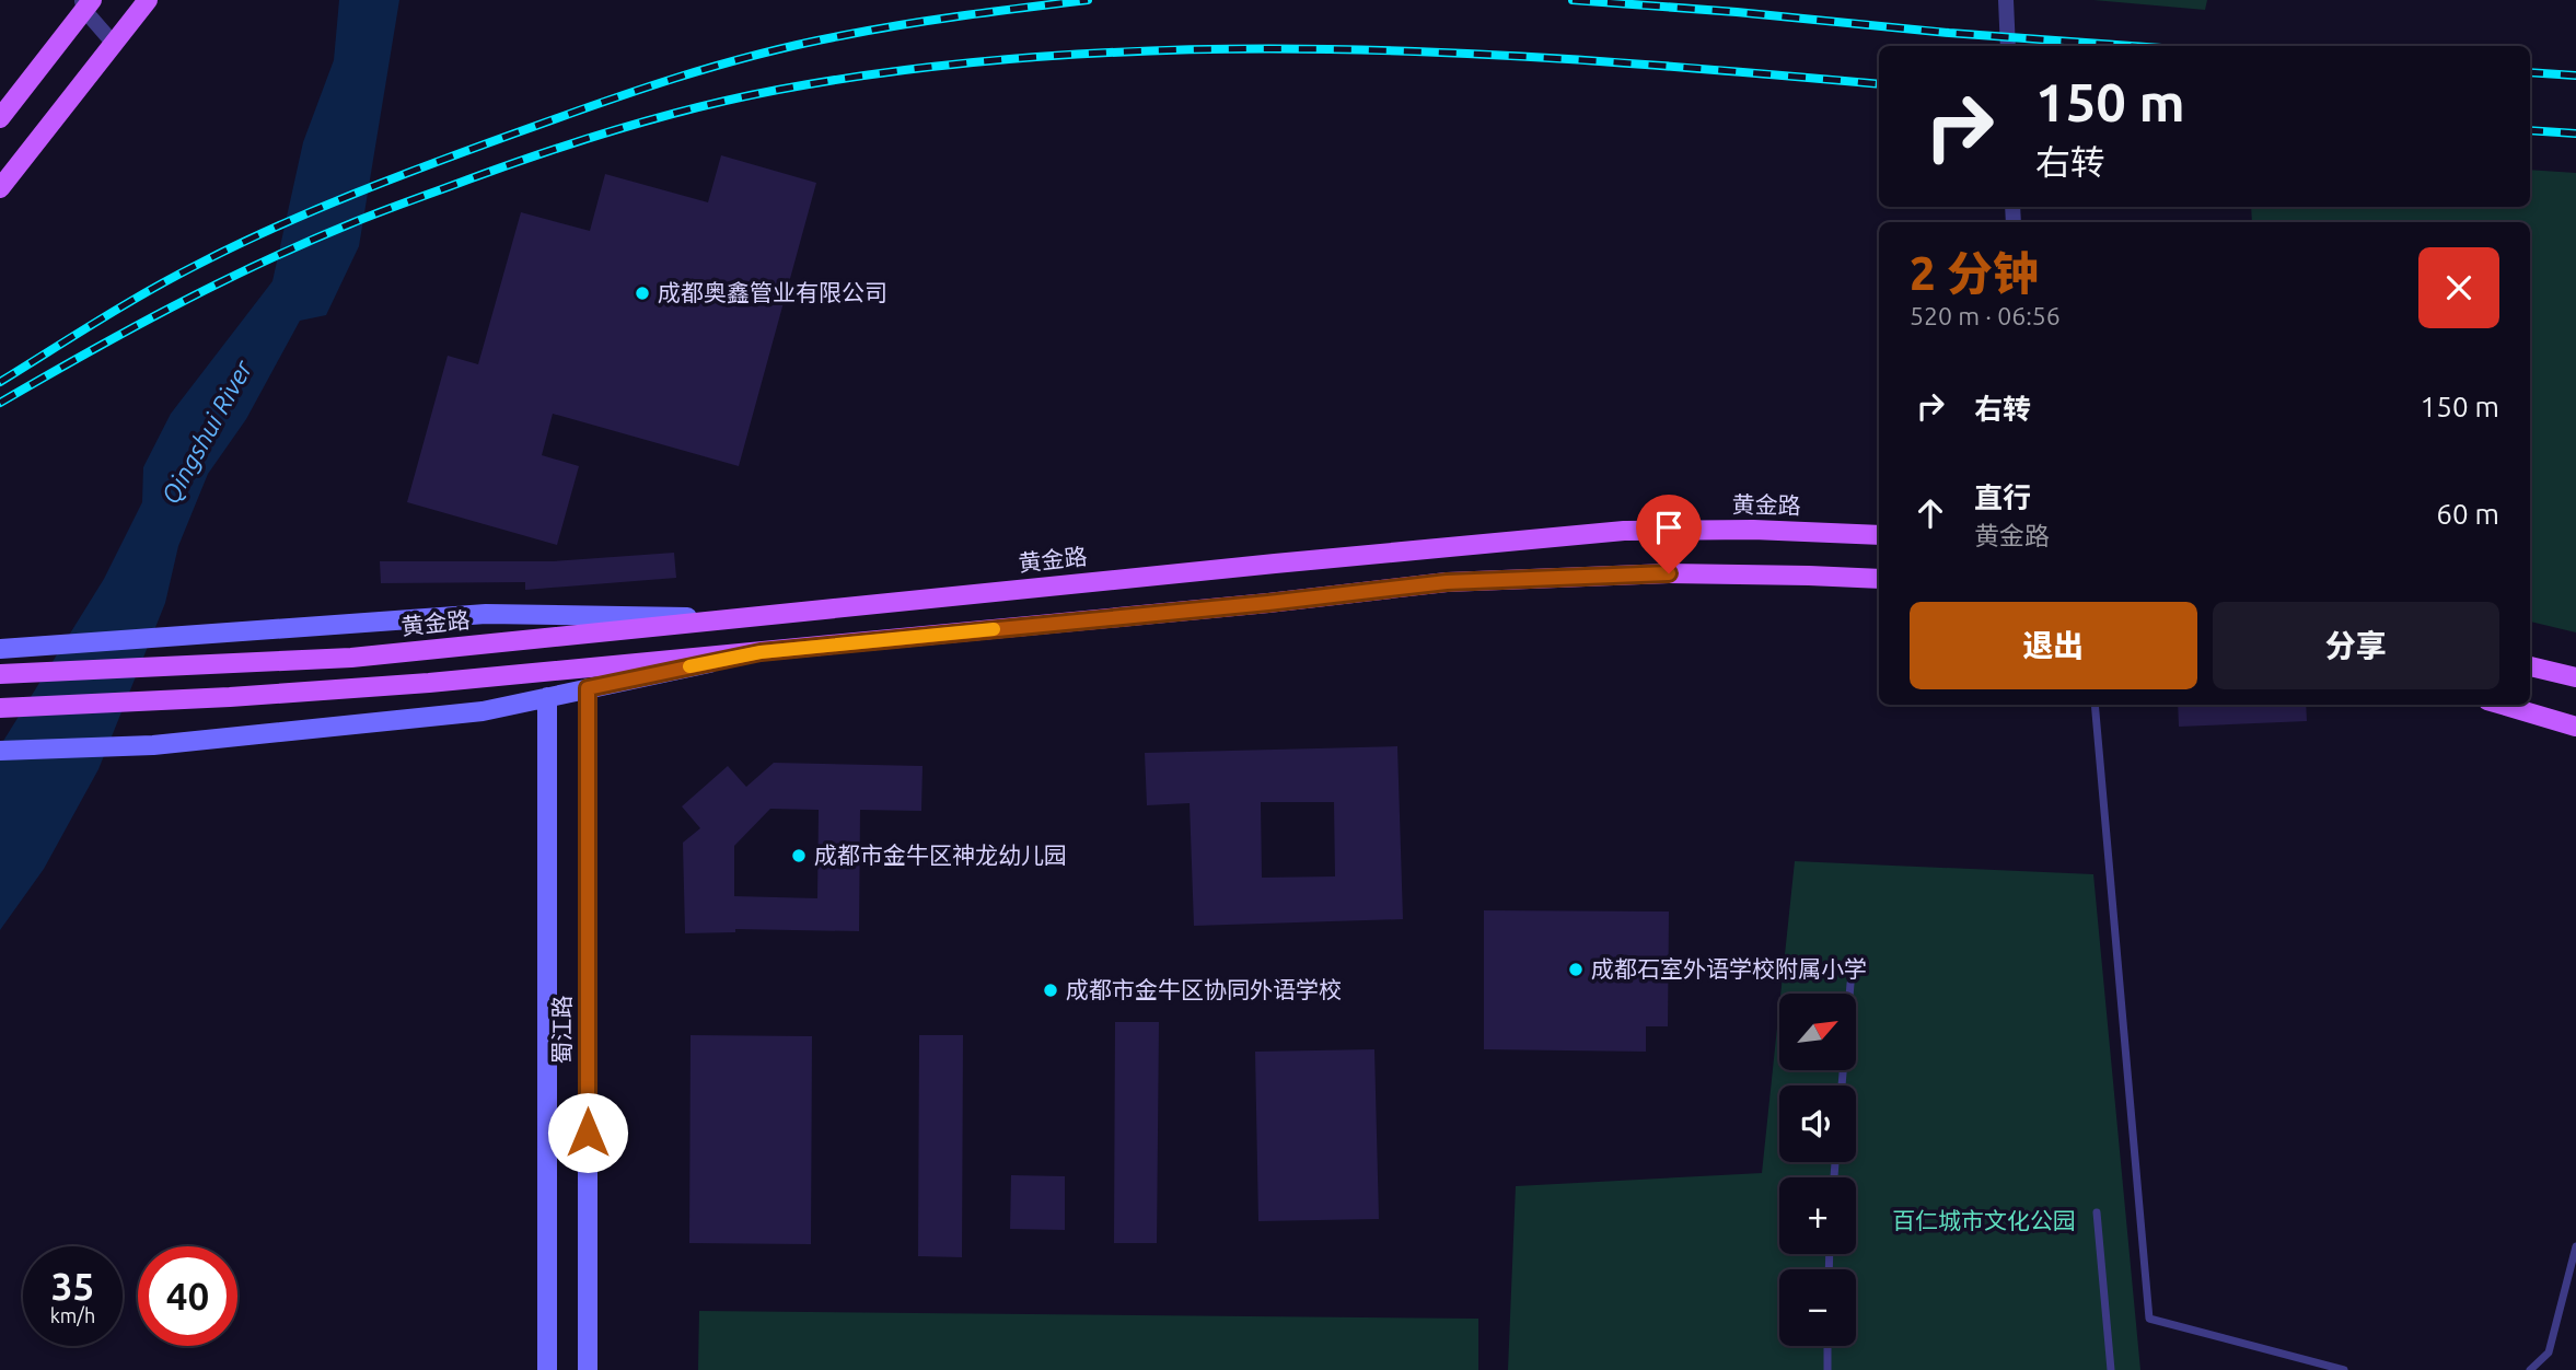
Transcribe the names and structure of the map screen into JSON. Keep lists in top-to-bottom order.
{
  "streets": {
    "main road": ["黄金路", "蜀江路"]
  },
  "water": ["Qingshui River"],
  "parks": ["百仁城市文化公园"],
  "places": [
    "成都奥鑫管业有限公司",
    "成都市金牛区神龙幼儿园",
    "成都石室外语学校附属小学",
    "成都市金牛区协同外语学校"
  ],
  "north": "top right",
  "page": {
    "turn": ["150 m", "右转"],
    "heading": ["2 分钟", "520 m · 06:56"],
    "list": [
      {
        "name": "右转",
        "value": "150 m"
      },
      {
        "name": "直行",
        "note": "黄金路",
        "value": "60 m"
      }
    ],
    "buttons": ["退出", "分享"],
    "map_buttons": ["+", "−"],
    "speed": "35 km/h",
    "limit": "40"
  }
}
